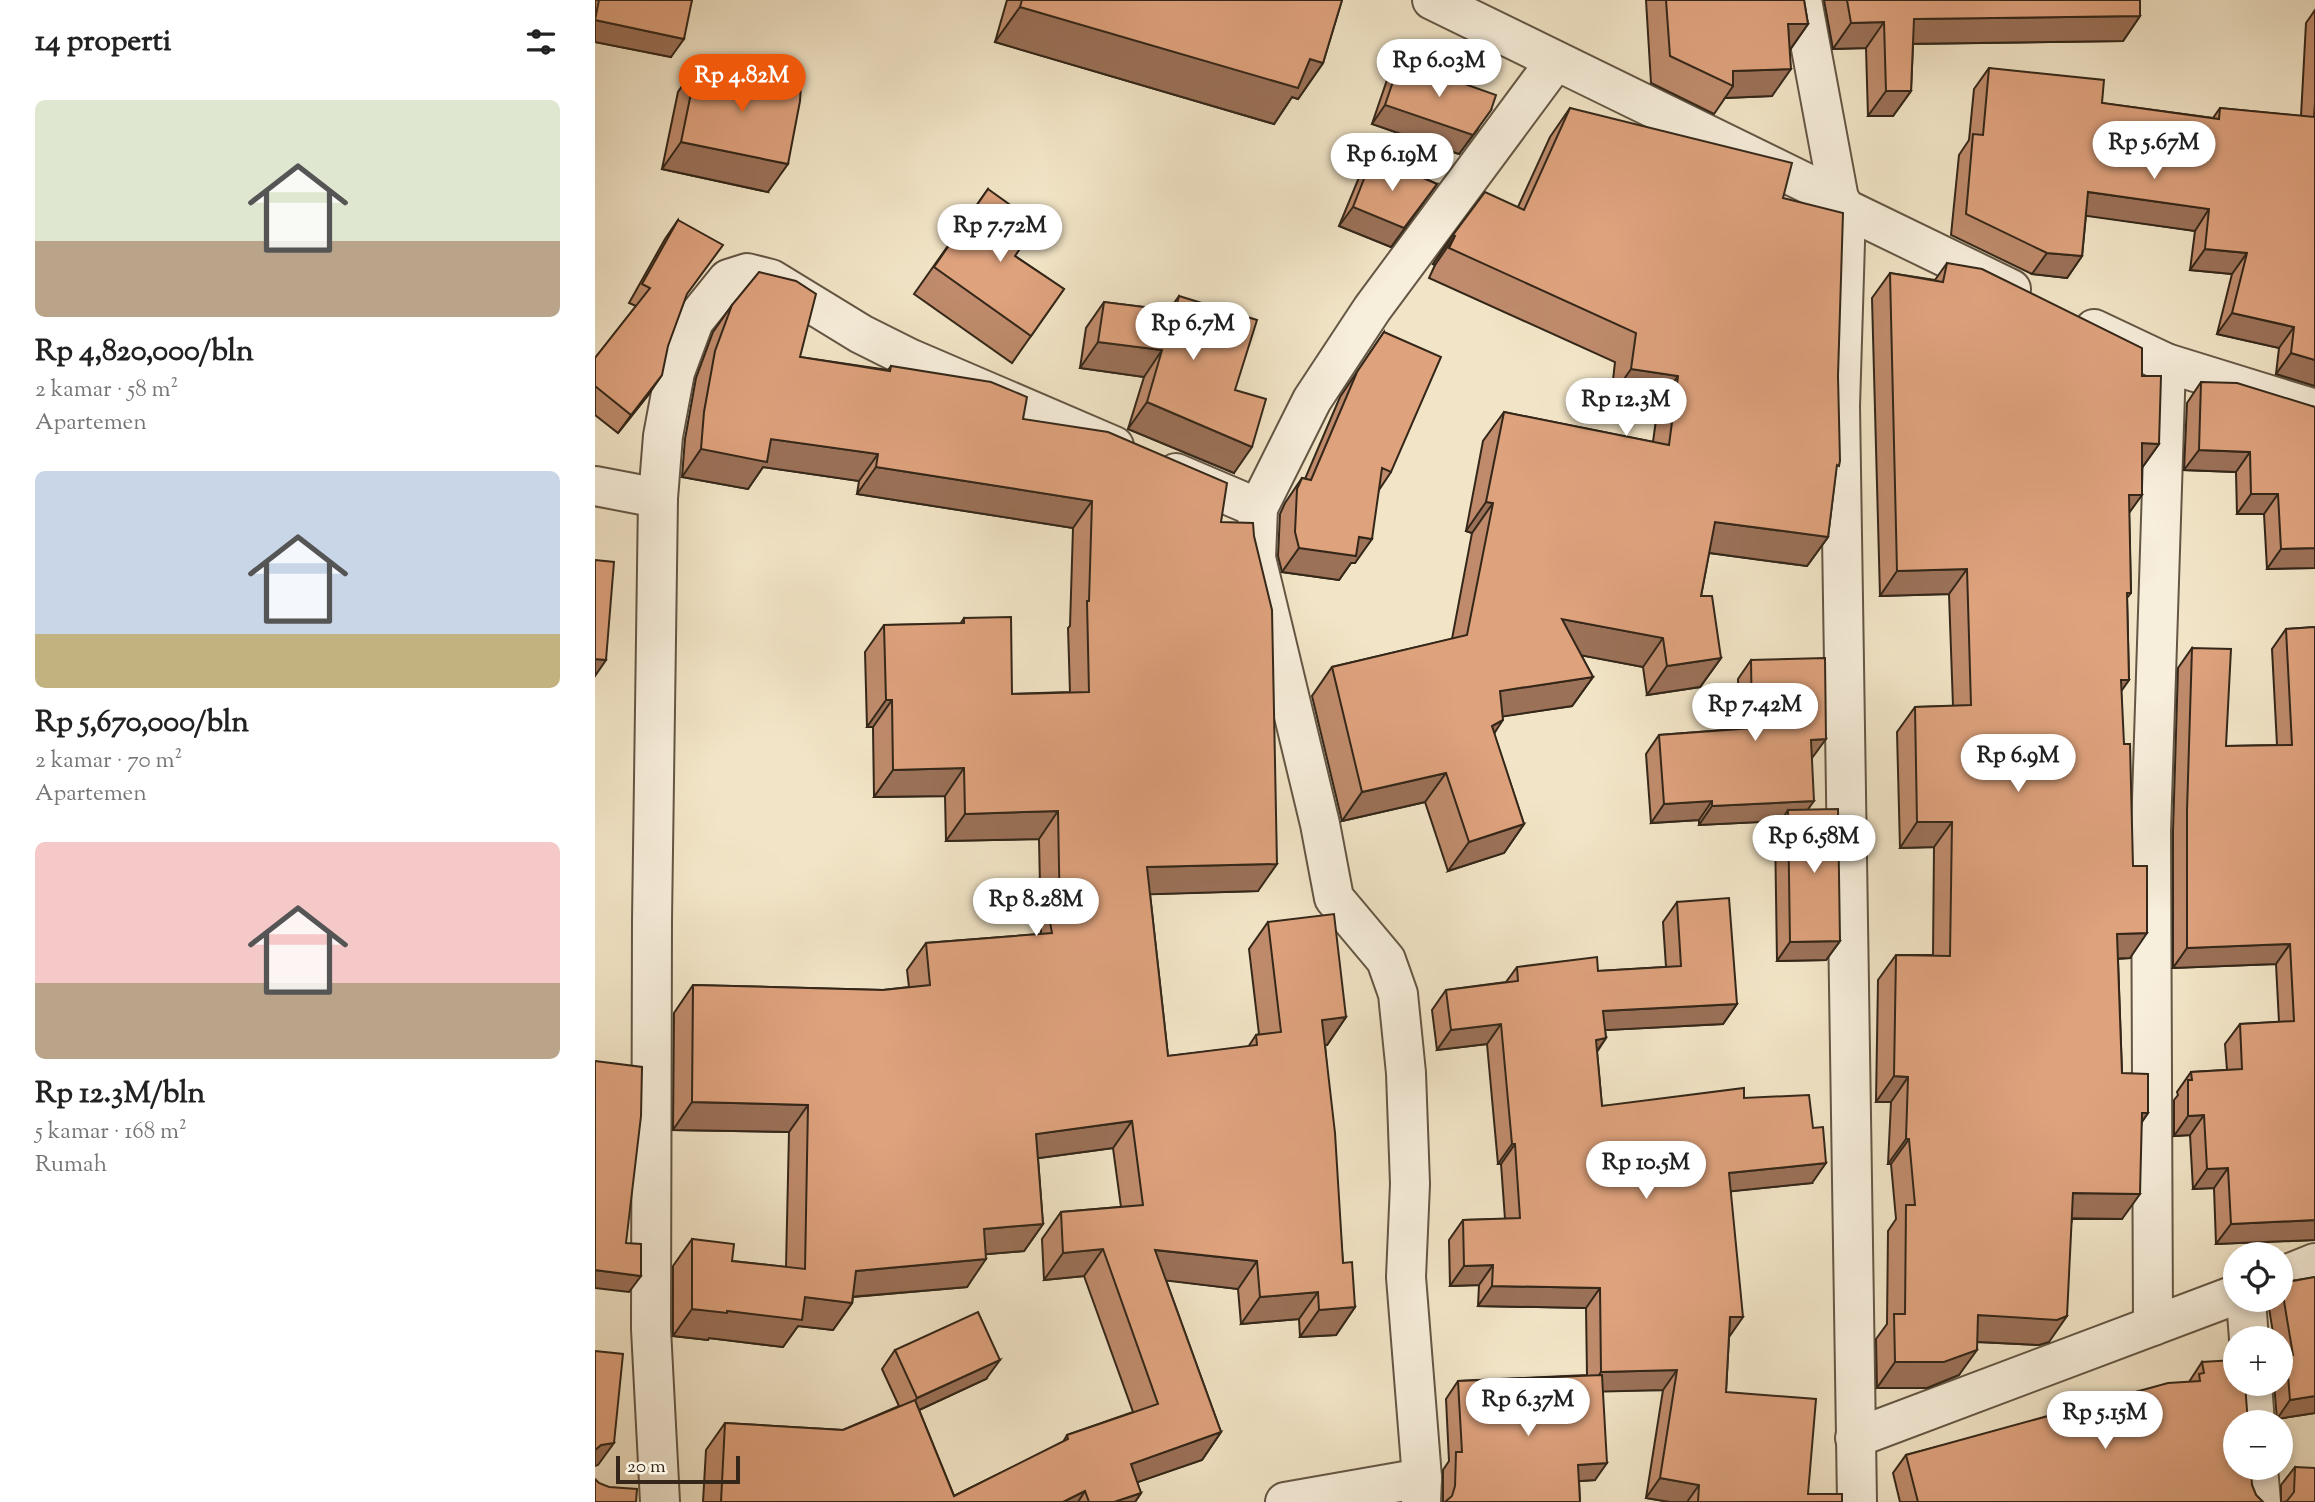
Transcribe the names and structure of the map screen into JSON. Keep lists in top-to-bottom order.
{
  "scale_bar": "20 m",
  "page": {
    "heading": "14 properti",
    "price": [
      "Rp 6.03M",
      "Rp 4.82M",
      "Rp 5.67M",
      "Rp 6.19M",
      "Rp 7.72M",
      "Rp 6.7M",
      "Rp 12.3M",
      "Rp 7.42M",
      "Rp 6.9M",
      "Rp 6.58M",
      "Rp 8.28M",
      "Rp 10.5M",
      "Rp 6.37M",
      "Rp 5.15M"
    ],
    "list": [
      {
        "name": "Rp 4,820,000/bln",
        "note": "2 kamar · 58 m² · Apartemen"
      },
      {
        "name": "Rp 5,670,000/bln",
        "note": "2 kamar · 70 m² · Apartemen"
      },
      {
        "name": "Rp 12.3M/bln",
        "note": "5 kamar · 168 m² · Rumah"
      }
    ],
    "map_buttons": ["+", "−"],
    "scale": "20 m"
  }
}
